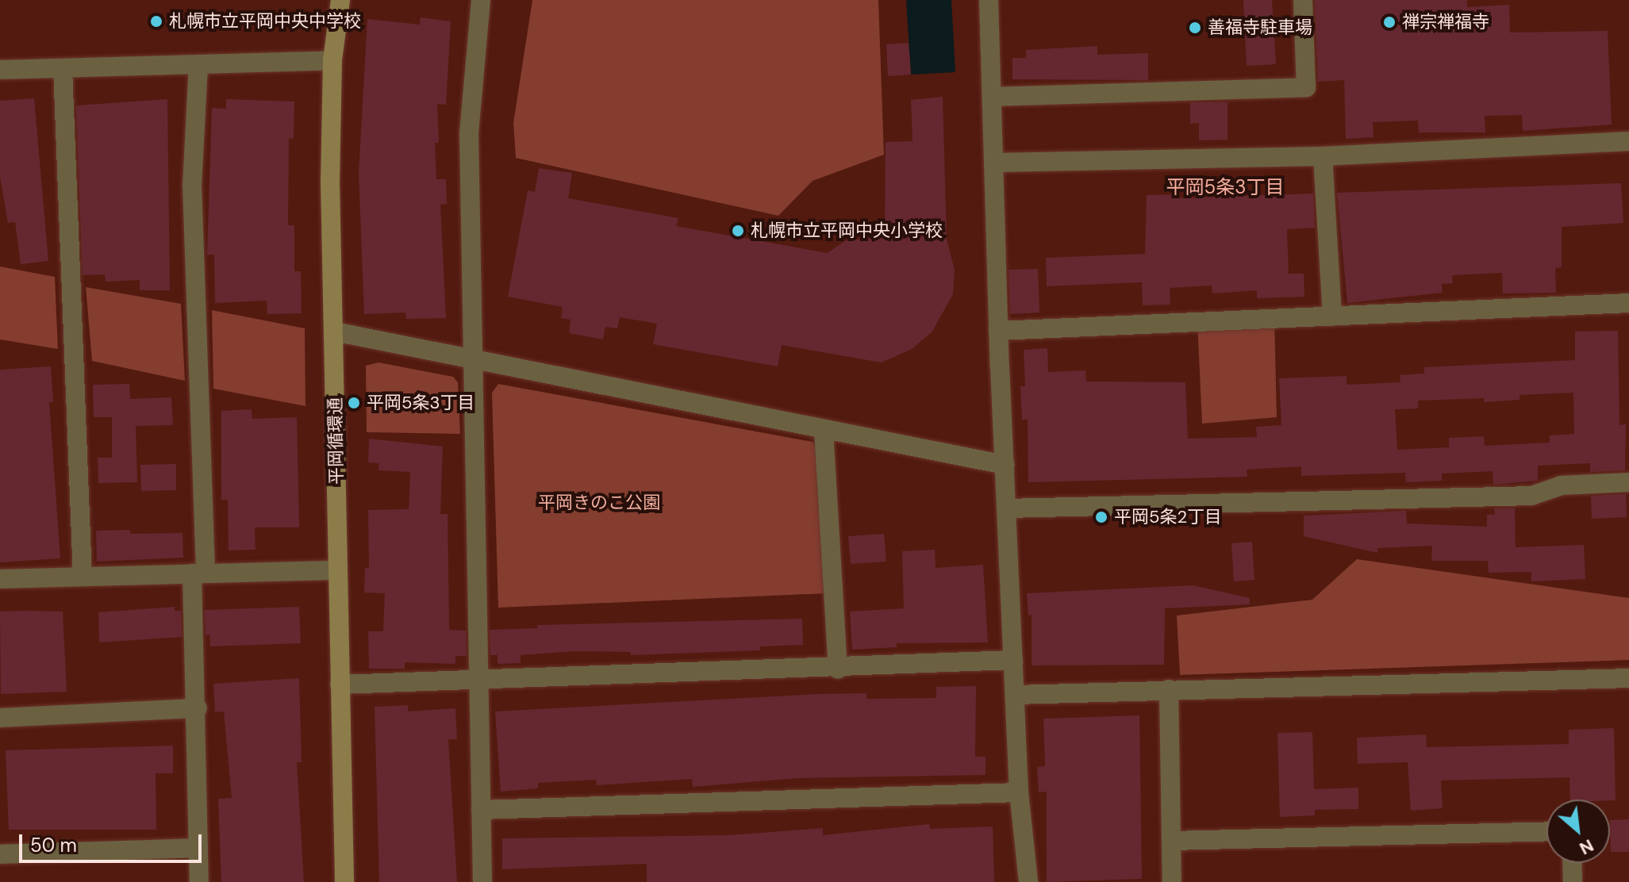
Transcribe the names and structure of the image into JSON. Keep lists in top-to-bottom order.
{
  "streets": {
    "street": ["平岡循環通"]
  },
  "districts": ["平岡5条3丁目"],
  "parks": ["平岡きのこ公園"],
  "places": [
    "札幌市立平岡中央中学校",
    "禅宗禅福寺",
    "善福寺駐車場",
    "札幌市立平岡中央小学校",
    "平岡5条3丁目",
    "平岡5条2丁目"
  ],
  "scale_bar": "50 m",
  "north": "bottom right"
}
